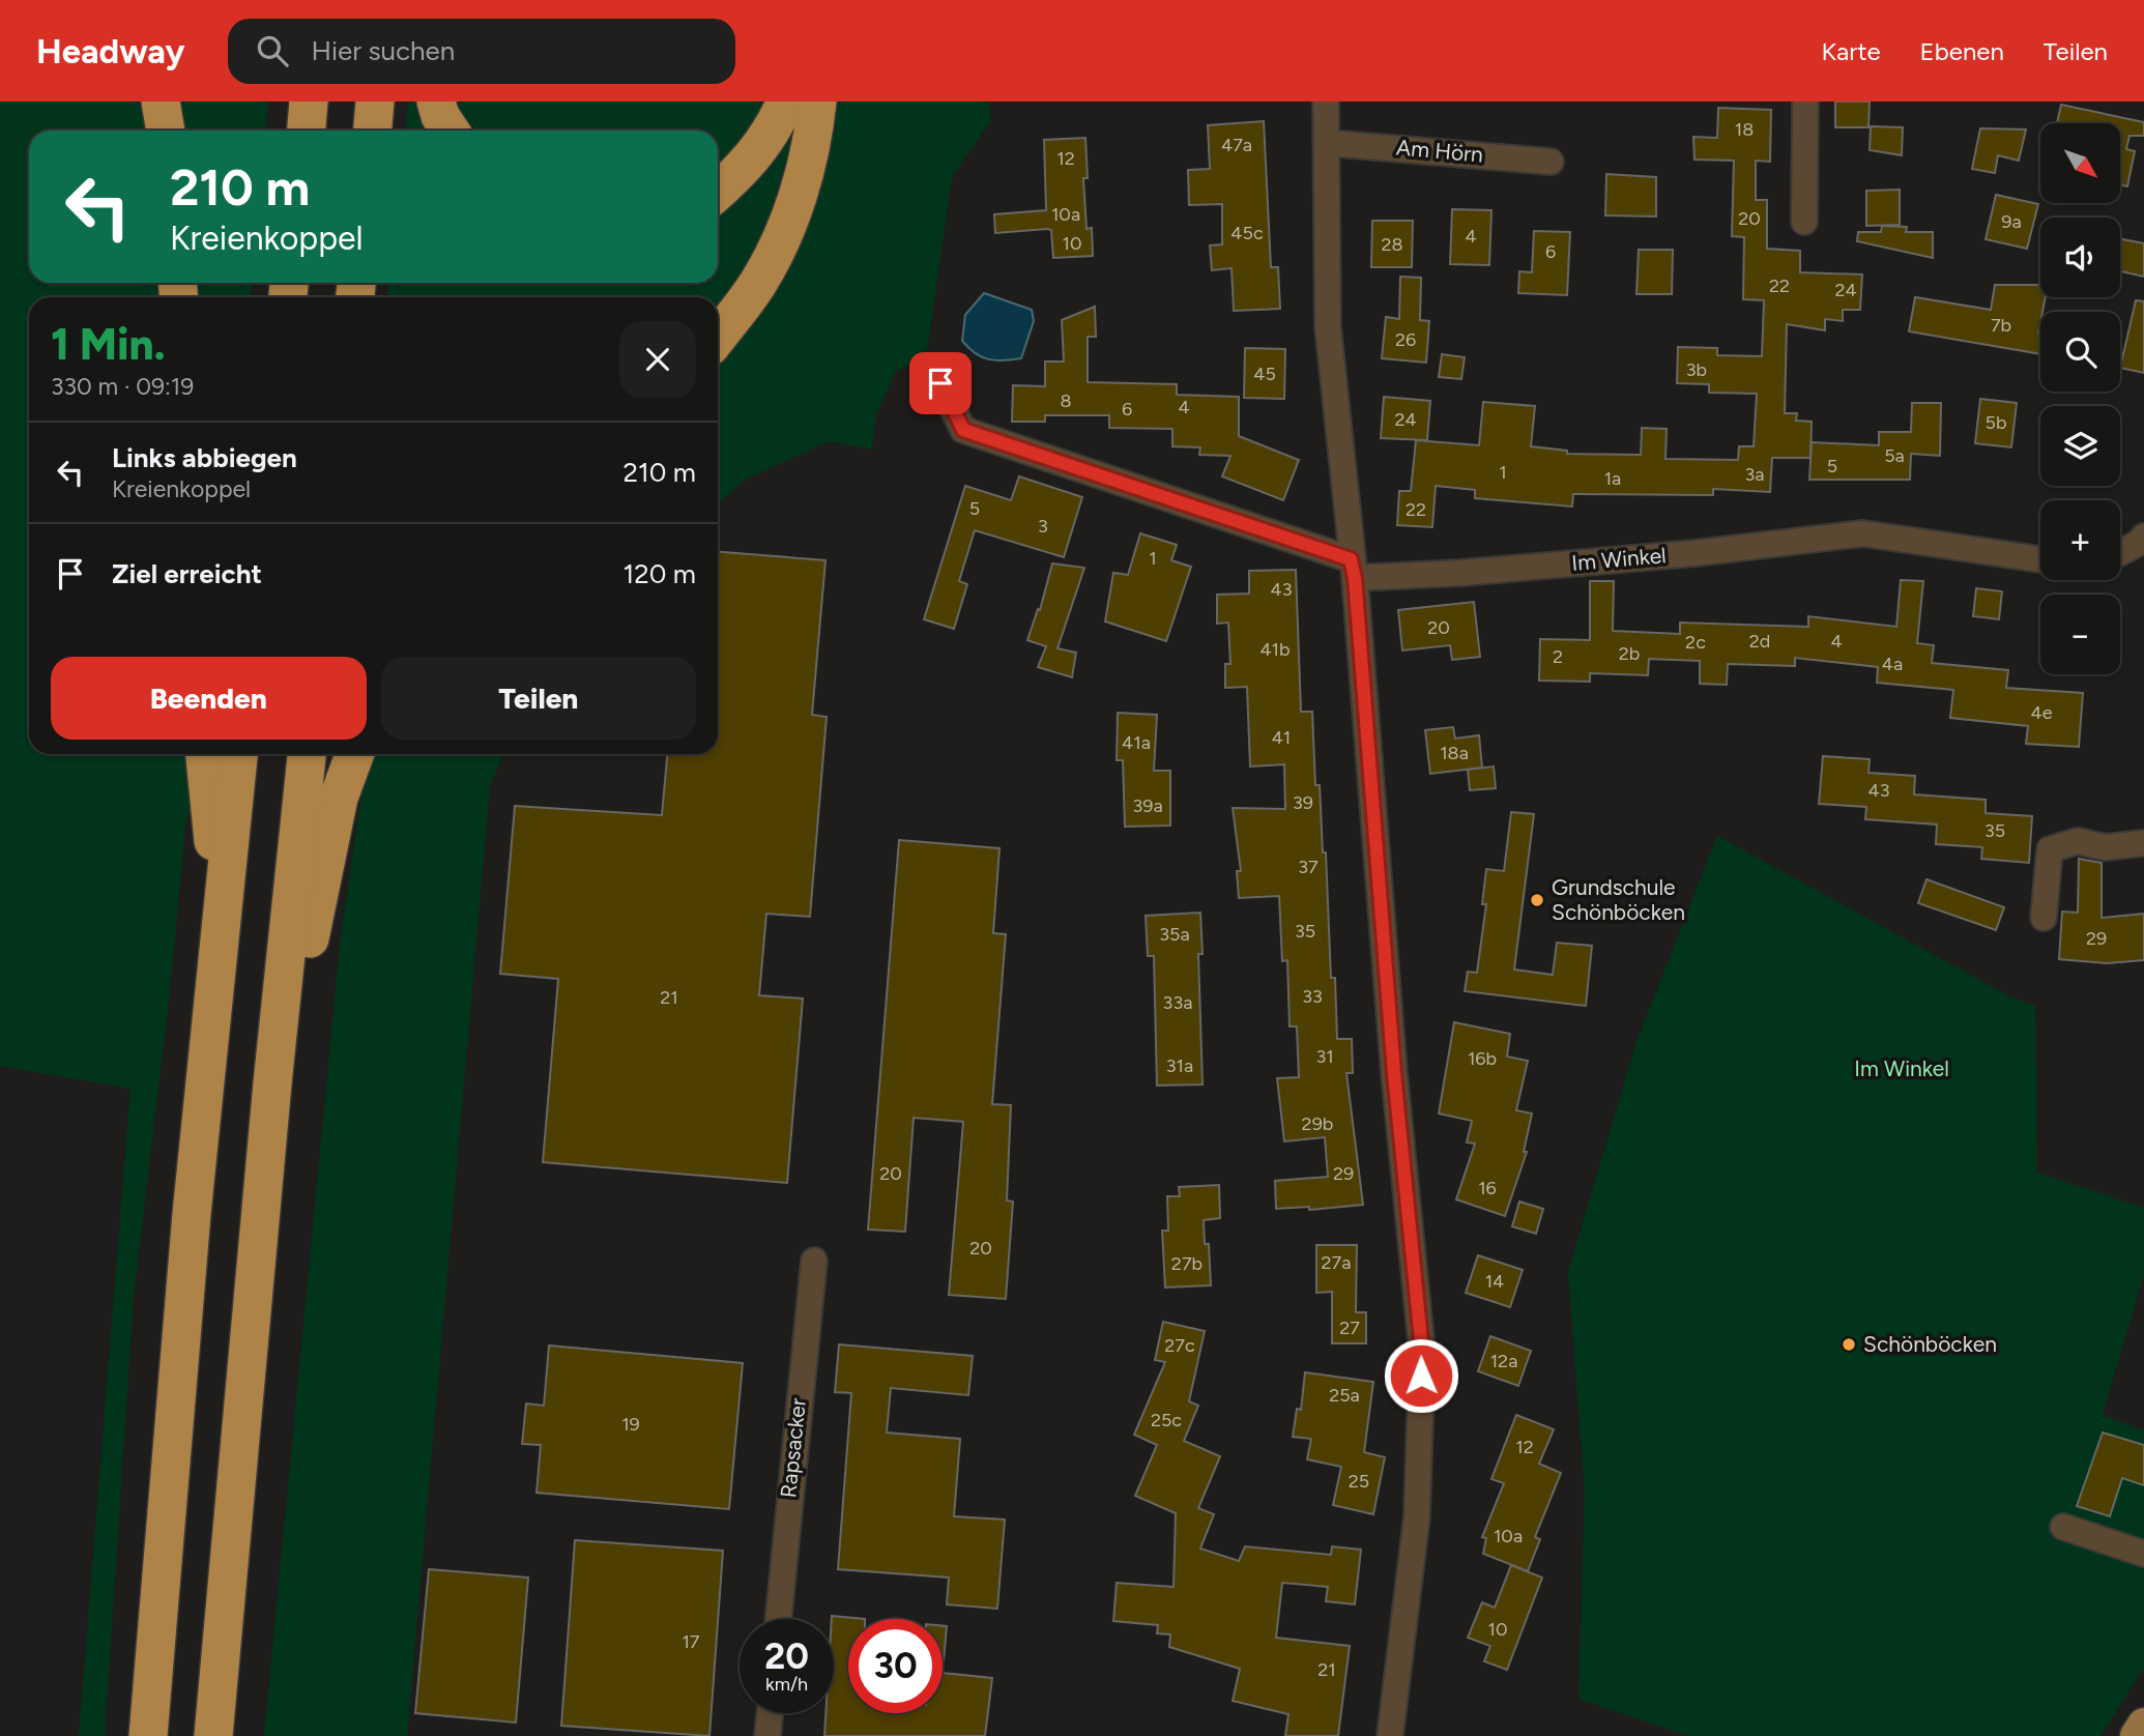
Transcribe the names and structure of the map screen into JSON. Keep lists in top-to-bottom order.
{
  "streets": {
    "street": ["Am Hörn", "Im Winkel", "Rapsacker"]
  },
  "parks": ["Im Winkel"],
  "places": ["Grundschule Schönböcken", "Schönböcken"],
  "house_numbers": [
    "18",
    "47a",
    "12",
    "10a",
    "20",
    "9a",
    "45c",
    "4",
    "10",
    "28",
    "6",
    "22",
    "24",
    "7b",
    "26",
    "3b",
    "45",
    "8",
    "4",
    "6",
    "24",
    "5b",
    "5a",
    "5",
    "1",
    "3a",
    "1a",
    "5",
    "22",
    "3",
    "1",
    "43",
    "20",
    "2d",
    "4",
    "2c",
    "41b",
    "2b",
    "2",
    "4a",
    "4e",
    "41",
    "41a",
    "18a",
    "43",
    "39",
    "39a",
    "35",
    "37",
    "35",
    "35a",
    "29",
    "33",
    "21",
    "33a",
    "31",
    "16b",
    "31a",
    "29b",
    "20",
    "29",
    "16",
    "20",
    "27a",
    "27b",
    "14",
    "27",
    "27c",
    "12a",
    "25a",
    "25c",
    "19",
    "12",
    "25",
    "10a",
    "10",
    "17",
    "21"
  ],
  "north": "bottom right",
  "page": {
    "header": "Headway",
    "search": "Hier suchen",
    "nav": ["Karte", "Ebenen", "Teilen"],
    "map_buttons": ["+", "−"],
    "turn": ["210 m", "Kreienkoppel"],
    "heading": ["1 Min.", "330 m · 09:19"],
    "list": [
      {
        "name": "Links abbiegen",
        "note": "Kreienkoppel",
        "value": "210 m"
      },
      {
        "name": "Ziel erreicht",
        "value": "120 m"
      }
    ],
    "buttons": ["Beenden", "Teilen"],
    "speed": "20 km/h",
    "limit": "30"
  }
}
